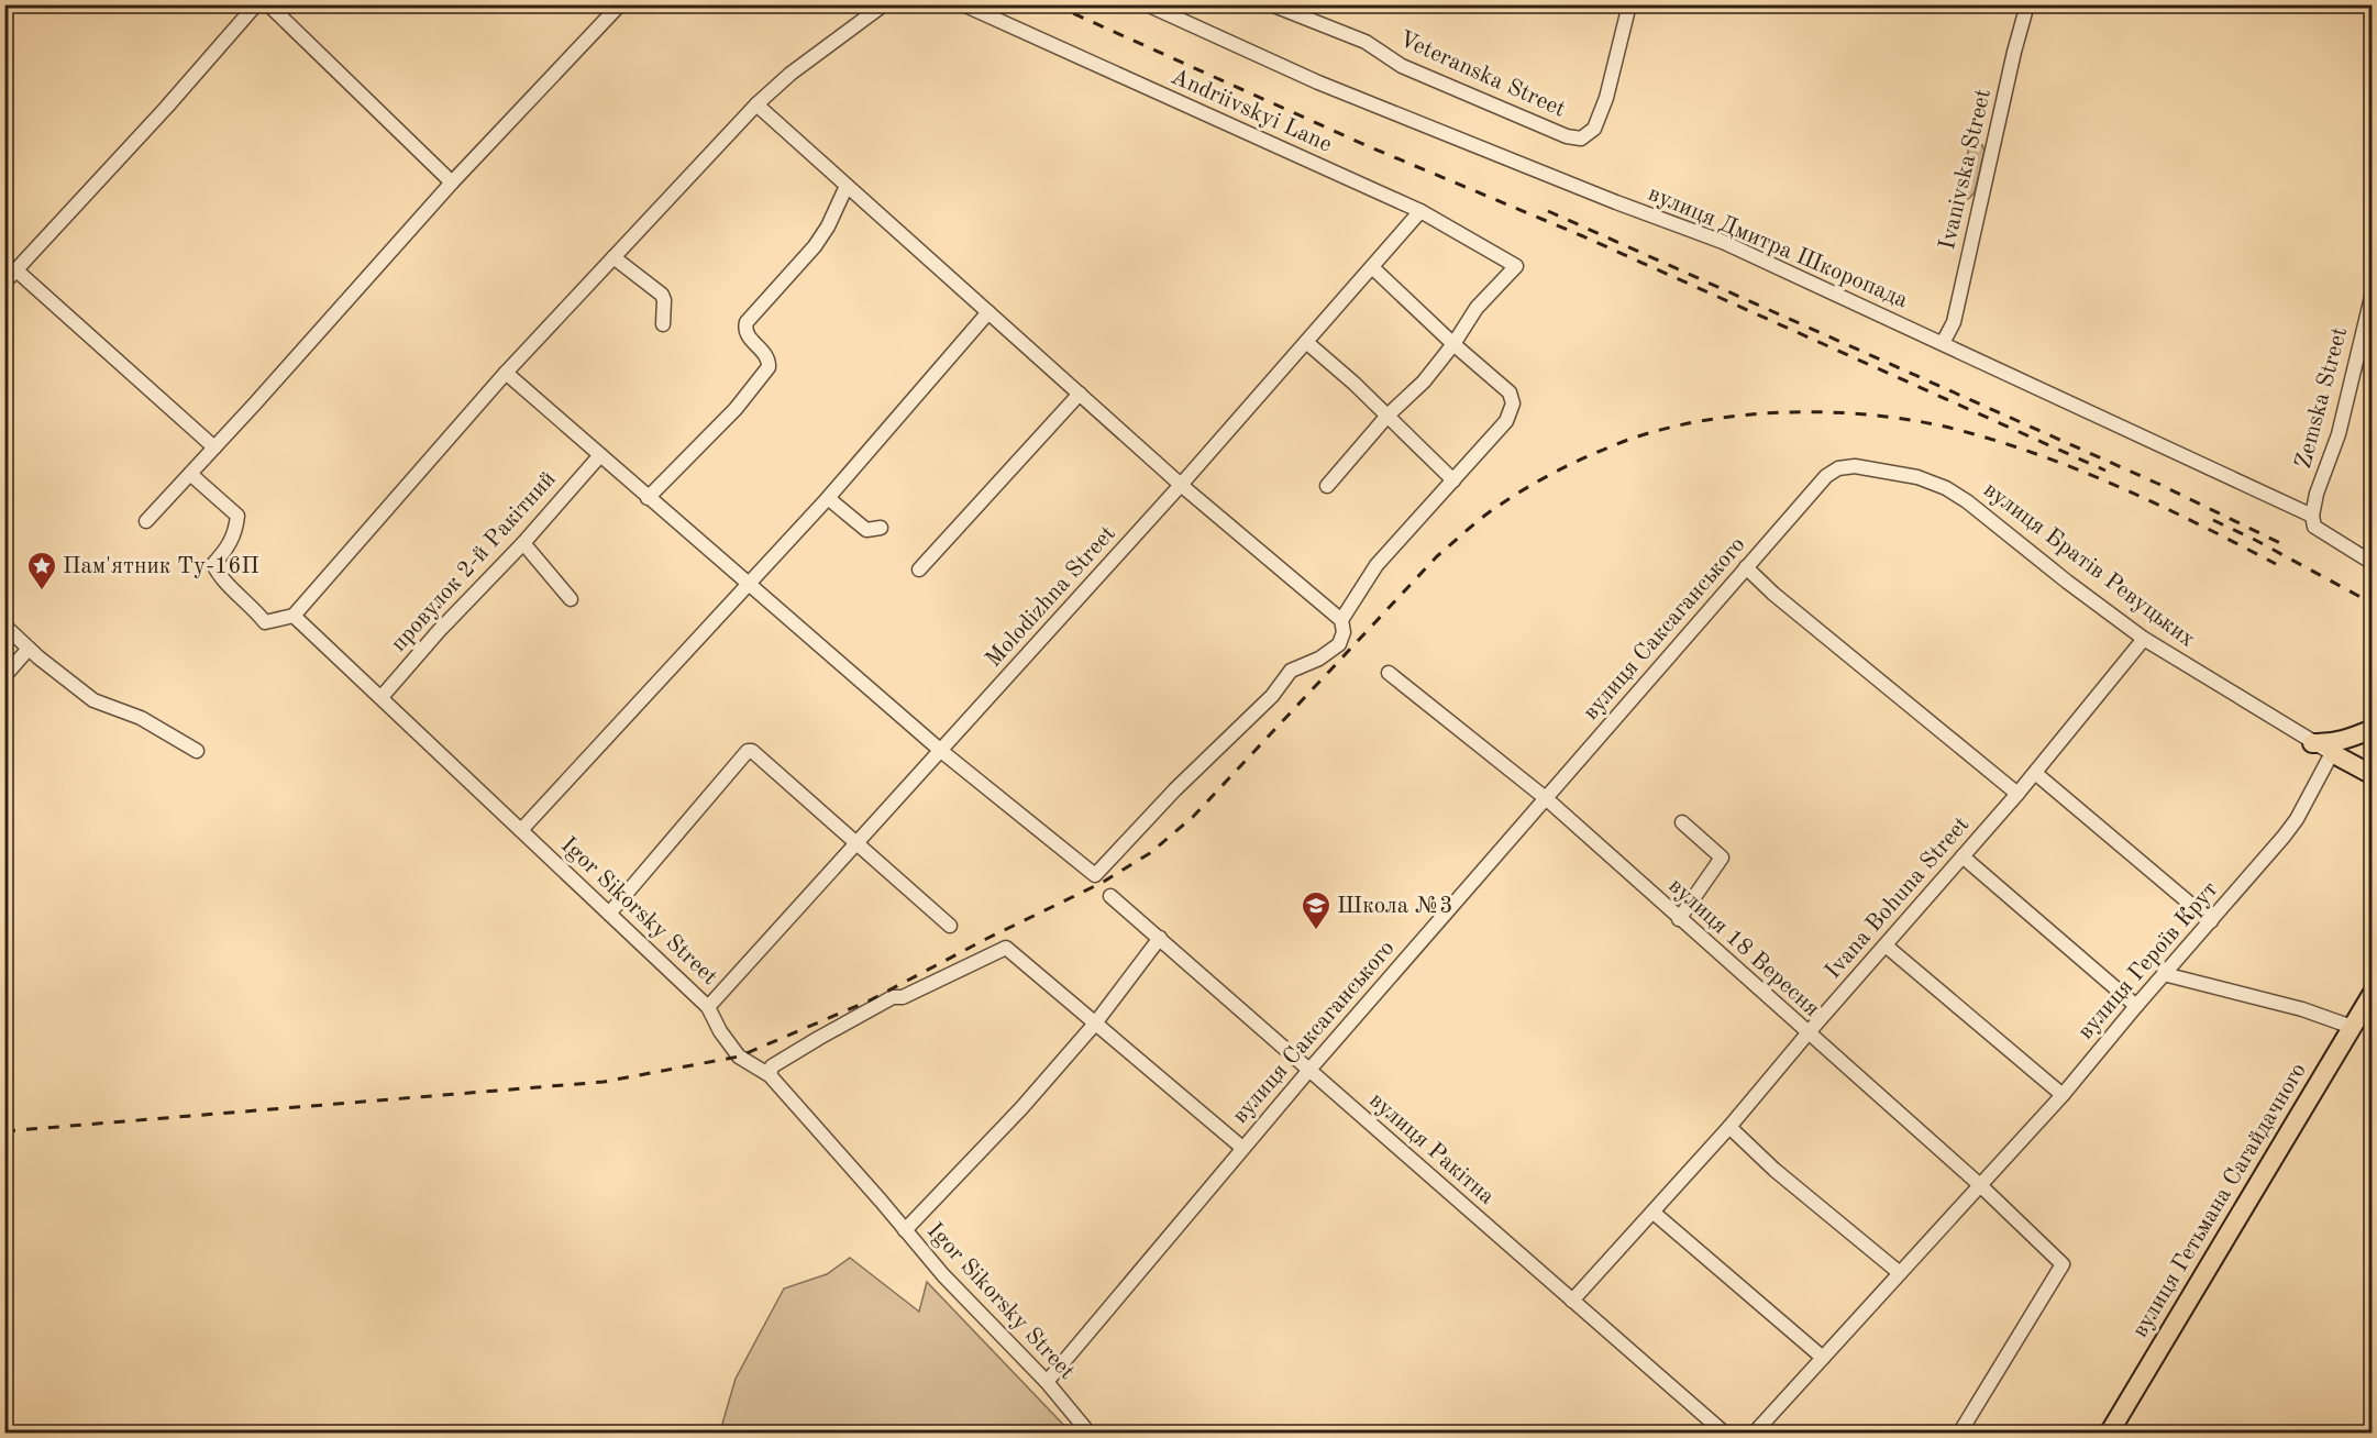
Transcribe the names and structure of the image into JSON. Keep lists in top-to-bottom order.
{
  "streets": {
    "main road": ["вулиця Гетьмана Сагайдачного"],
    "street": [
      "Veteranska Street",
      "Andriivskyi Lane",
      "Ivanivska Street",
      "вулиця Дмитра Шкоропада",
      "Zemska Street",
      "провулок 2-й Ракітний",
      "вулиця Братів Ревуцьких",
      "Molodizhna Street",
      "вулиця Саксаганського",
      "Ivana Bohuna Street",
      "Igor Sikorsky Street",
      "вулиця 18 Вересня",
      "вулиця Героїв Крут",
      "вулиця Ракітна"
    ]
  },
  "crossings": [
    ["Andriivskyi Lane", "Molodizhna Street"],
    ["Ivanivska Street", "вулиця Дмитра Шкоропада"],
    ["вулиця Дмитра Шкоропада", "Zemska Street"],
    ["провулок 2-й Ракітний", "Igor Sikorsky Street"],
    ["вулиця Братів Ревуцьких", "вулиця Саксаганського"],
    ["вулиця Братів Ревуцьких", "Ivana Bohuna Street"],
    ["вулиця Братів Ревуцьких", "вулиця Героїв Крут"],
    ["Molodizhna Street", "Igor Sikorsky Street"],
    ["вулиця Саксаганського", "Igor Sikorsky Street"],
    ["вулиця Саксаганського", "вулиця 18 Вересня"],
    ["вулиця Саксаганського", "вулиця Ракітна"],
    ["Ivana Bohuna Street", "вулиця 18 Вересня"],
    ["Ivana Bohuna Street", "вулиця Ракітна"],
    ["вулиця 18 Вересня", "вулиця Героїв Крут"]
  ],
  "places": {
    "place": ["Пам'ятник Ту-16П"],
    "school or university": ["Школа №3"]
  }
}
